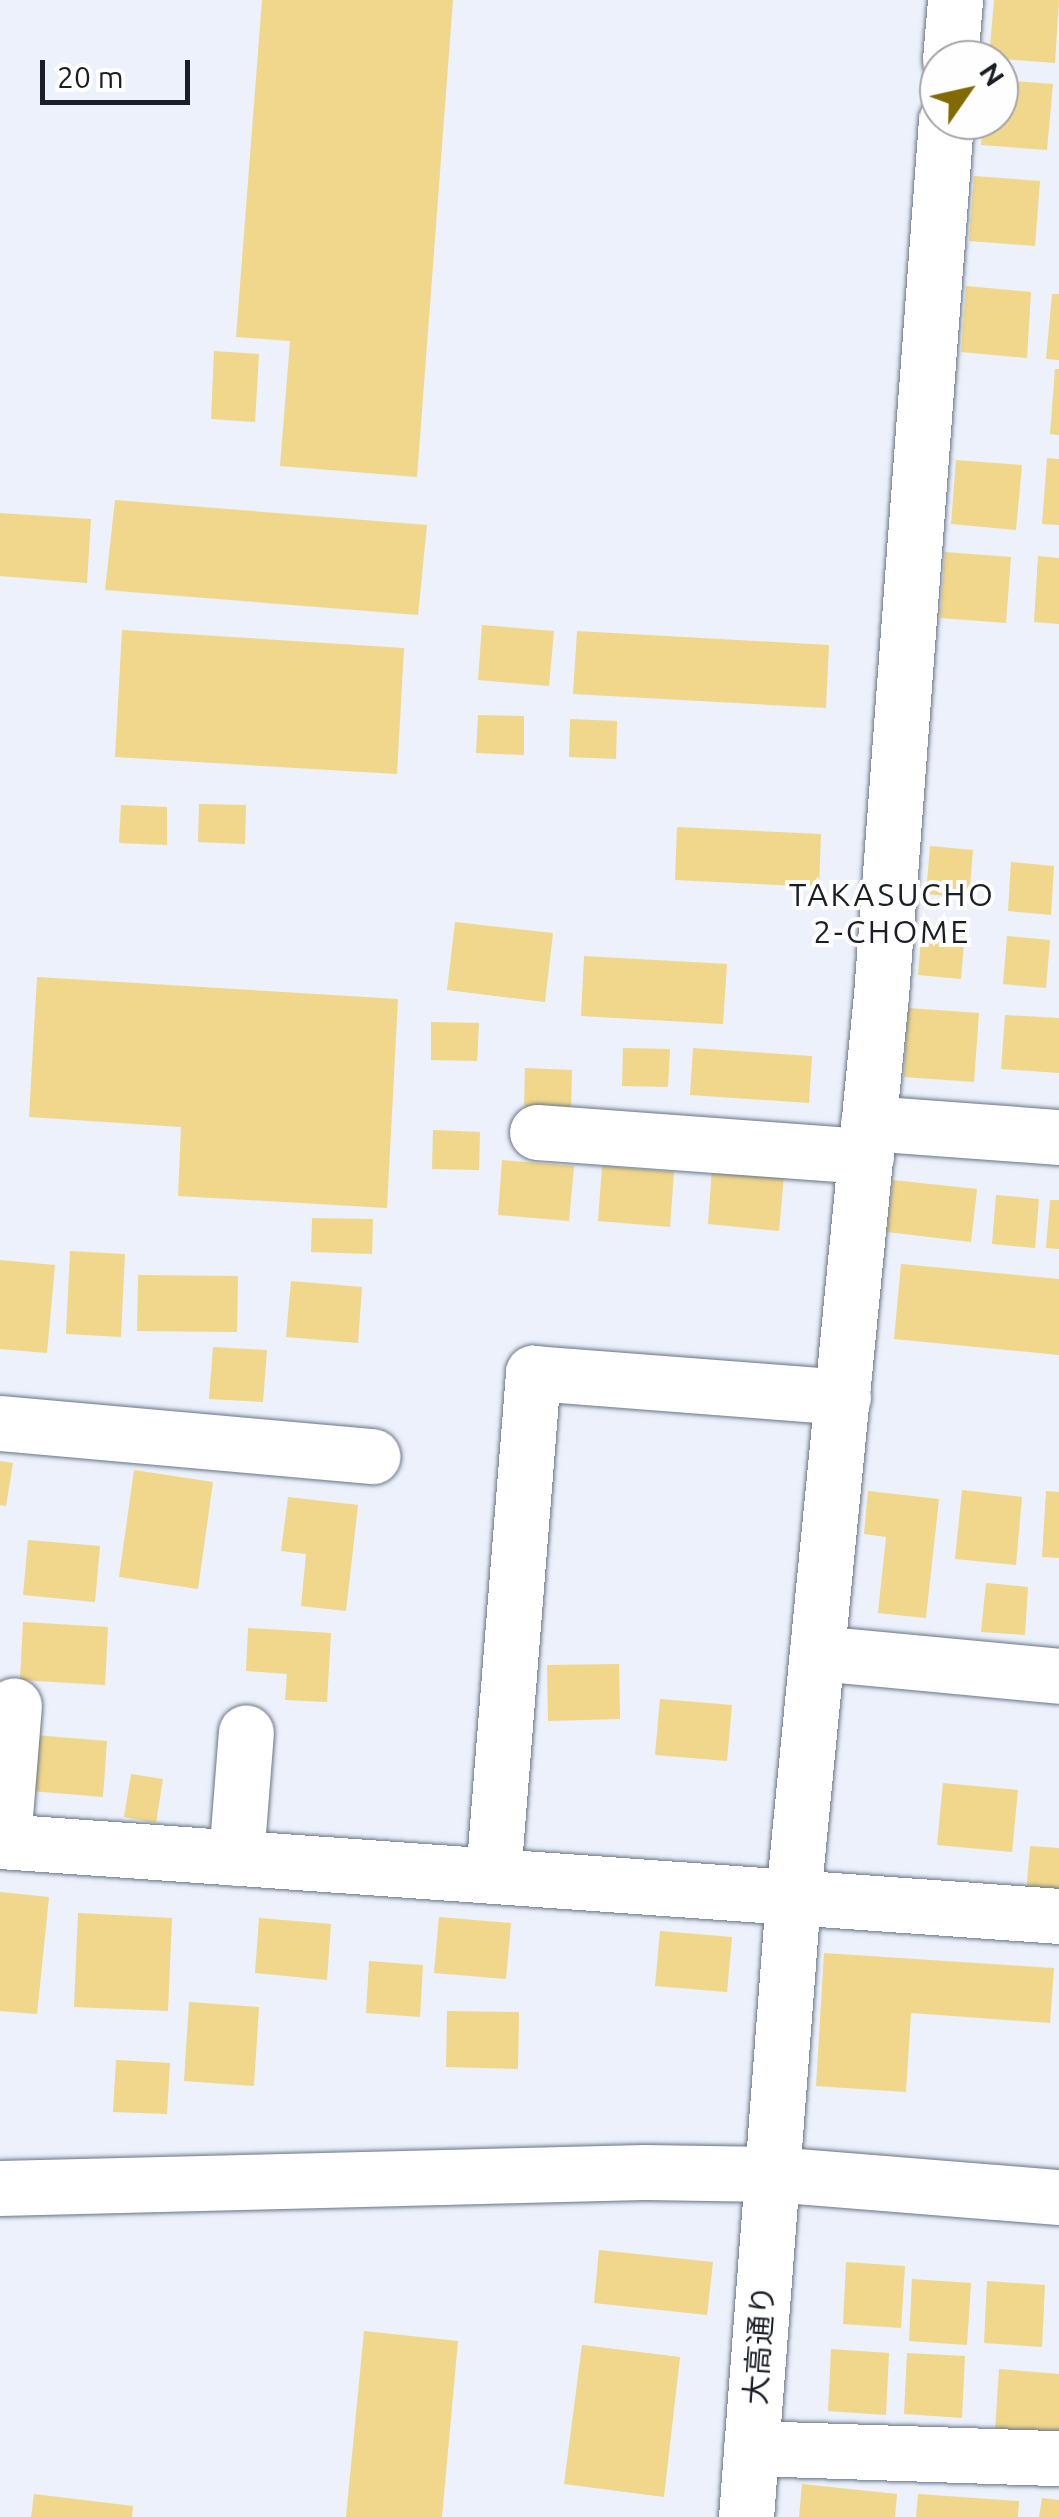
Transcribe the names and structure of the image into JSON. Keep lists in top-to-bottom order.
{
  "streets": {
    "street": ["大高通り"]
  },
  "districts": ["TAKASUCHO 2-CHOME"],
  "scale_bar": "20 m",
  "north": "top right"
}
